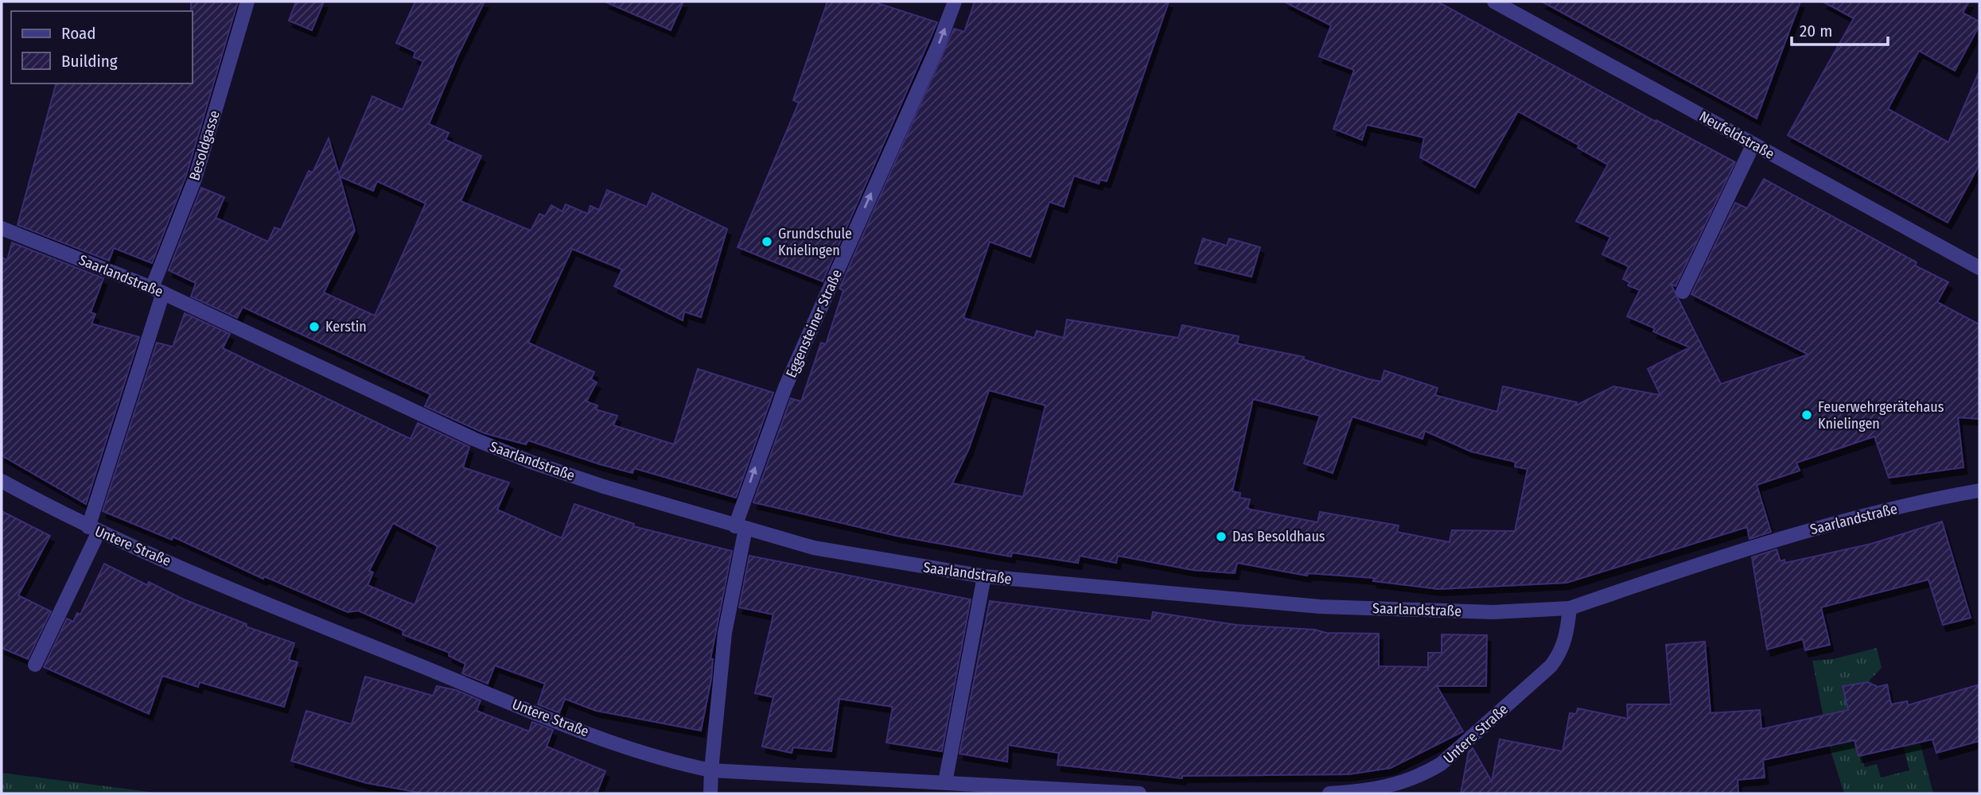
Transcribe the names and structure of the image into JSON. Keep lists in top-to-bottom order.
{
  "streets": {
    "street": [
      "Neufeldstraße",
      "Besoldgasse",
      "Saarlandstraße",
      "Eggensteiner Straße",
      "Untere Straße"
    ]
  },
  "crossings": [
    ["Besoldgasse", "Saarlandstraße"],
    ["Besoldgasse", "Untere Straße"],
    ["Saarlandstraße", "Eggensteiner Straße"],
    ["Saarlandstraße", "Untere Straße"],
    ["Eggensteiner Straße", "Untere Straße"]
  ],
  "one_way": ["Eggensteiner Straße"],
  "places": [
    "Grundschule Knielingen",
    "Kerstin",
    "Feuerwehrgerätehaus Knielingen",
    "Das Besoldhaus"
  ],
  "legend": ["Road", "Building"],
  "scale_bar": "20 m"
}
